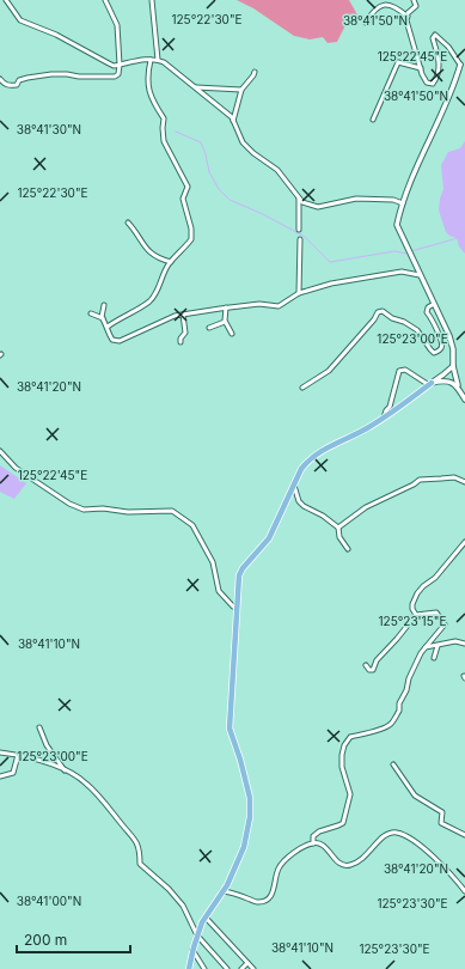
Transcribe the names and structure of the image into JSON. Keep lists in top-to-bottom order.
{
  "scale_bar": "200 m",
  "coordinates": [
    "125°22'30\"E",
    "38°41'50\"N",
    "125°22'45\"E",
    "38°41'30\"N",
    "125°23'00\"E",
    "38°41'20\"N",
    "125°23'15\"E",
    "38°41'10\"N",
    "38°41'00\"N",
    "125°23'30\"E"
  ]
}
